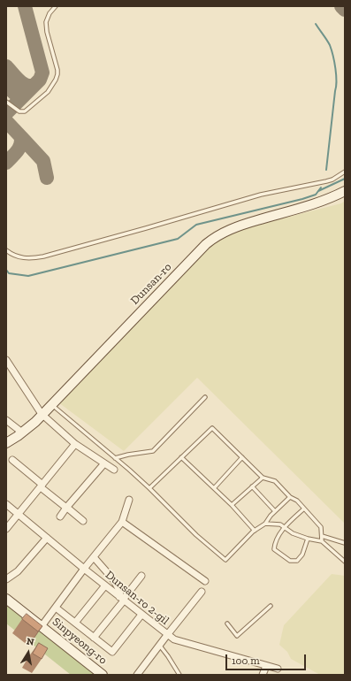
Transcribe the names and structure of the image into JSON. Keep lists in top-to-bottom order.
{
  "streets": {
    "street": ["Dunsan-ro", "Dunsan-ro 2-gil", "Sinpyeong-ro"]
  },
  "scale_bar": "100 m",
  "north": "top"
}
